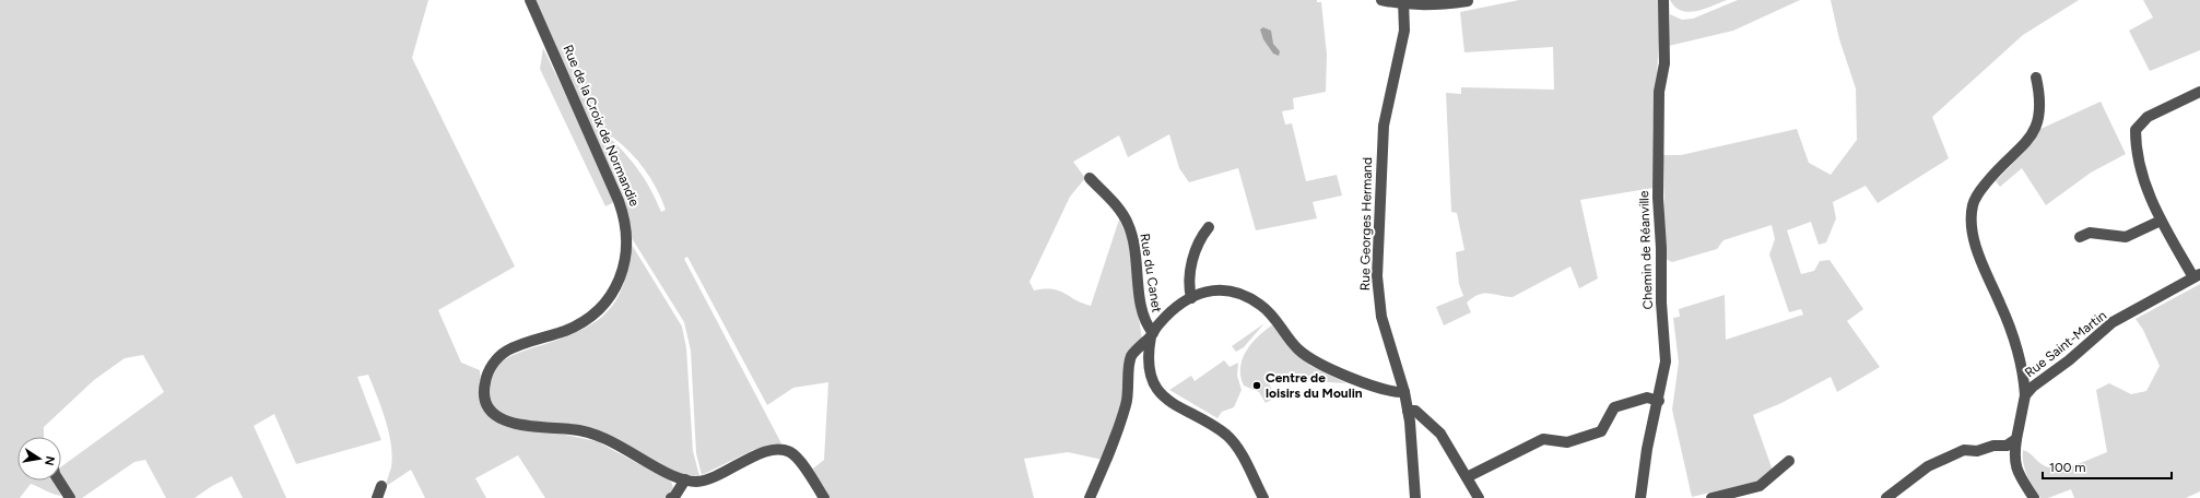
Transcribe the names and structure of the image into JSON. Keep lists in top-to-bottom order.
{
  "streets": {
    "street": [
      "Rue de la Croix de Normandie",
      "Rue Georges Hermand",
      "Chemin de Réanville",
      "Rue du Canet",
      "Rue Saint-Martin"
    ]
  },
  "places": ["Centre de loisirs du Moulin"],
  "scale_bar": "100 m",
  "north": "right"
}
